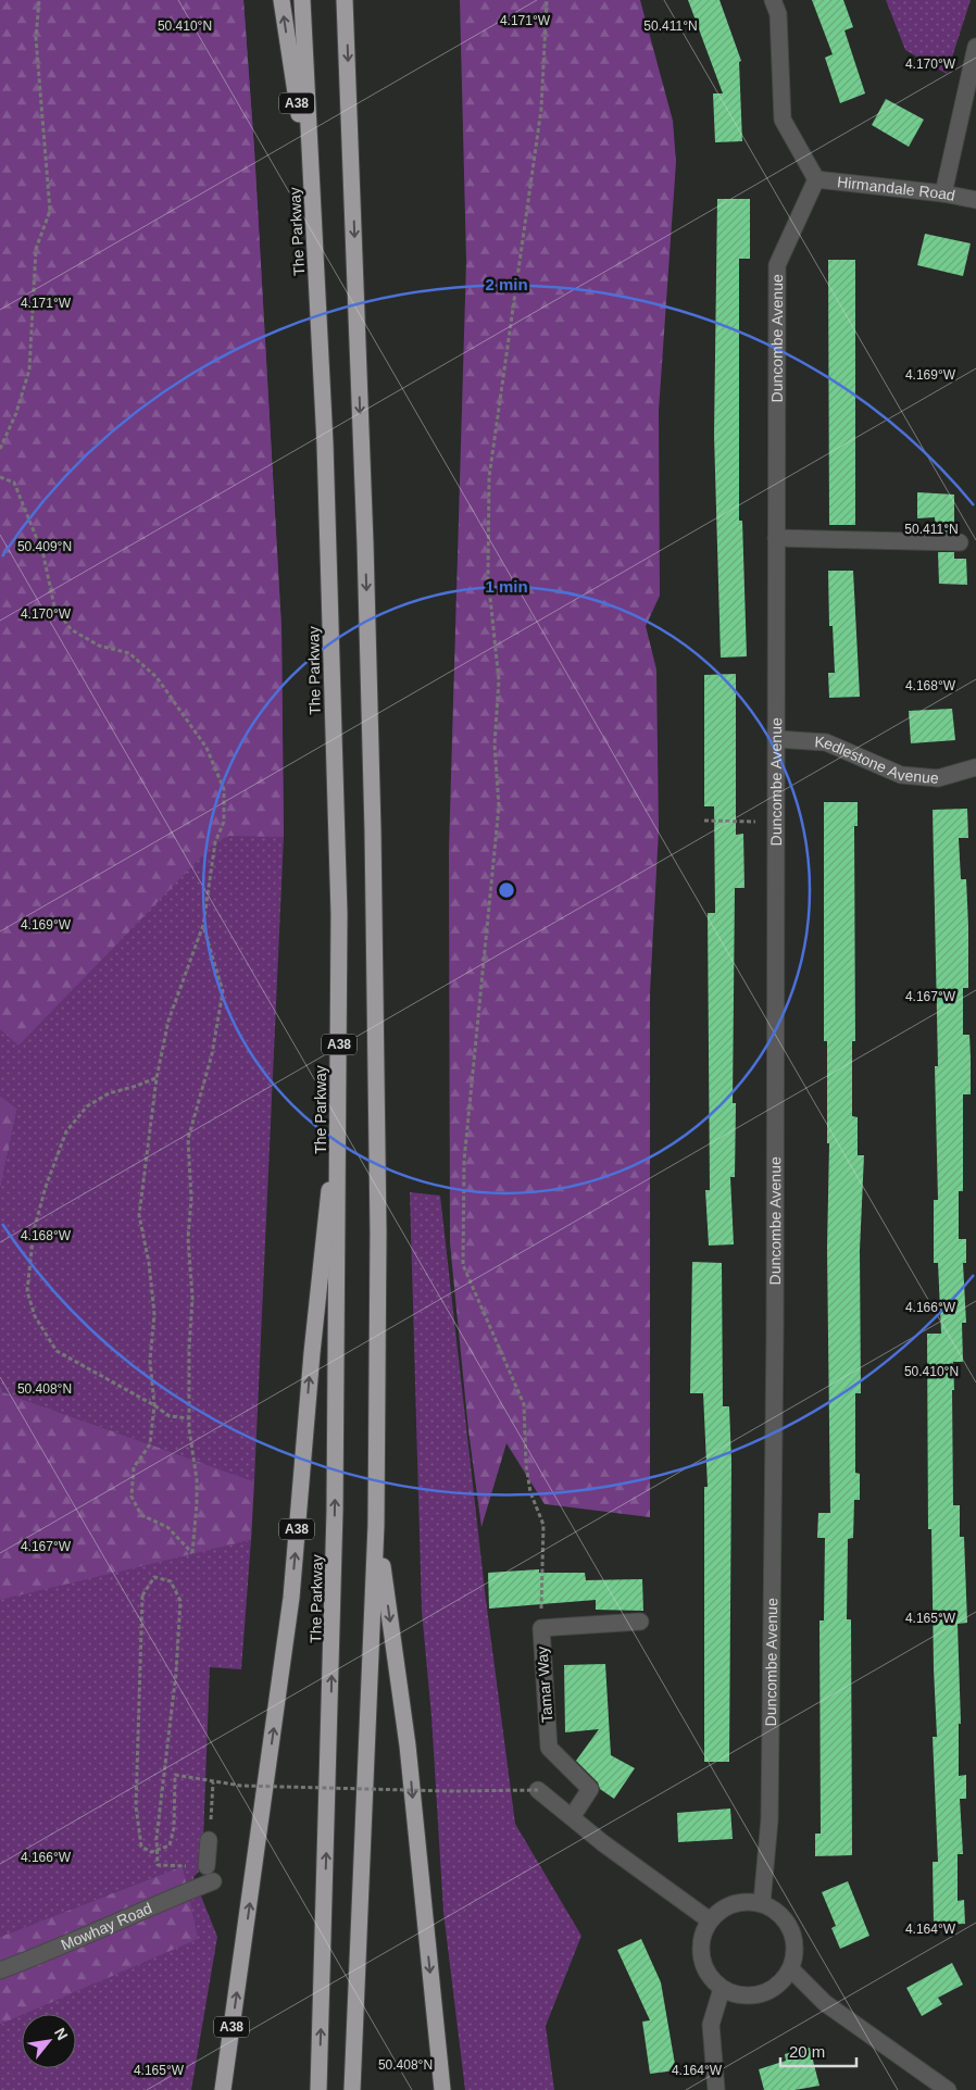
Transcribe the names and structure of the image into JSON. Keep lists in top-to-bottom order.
{
  "streets": {
    "highway": ["A38", "The Parkway"],
    "street": [
      "Hirmandale Road",
      "Duncombe Avenue",
      "Kedlestone Avenue",
      "Tamar Way",
      "Mowhay Road"
    ]
  },
  "crossings": [
    ["A38", "The Parkway"],
    ["Hirmandale Road", "Duncombe Avenue"],
    ["Duncombe Avenue", "Kedlestone Avenue"]
  ],
  "scale_bar": "20 m",
  "north": "top right",
  "coordinates": [
    "4.171°W",
    "50.410°N",
    "50.411°N",
    "4.170°W",
    "4.169°W",
    "50.409°N",
    "4.168°W",
    "4.167°W",
    "4.166°W",
    "50.408°N",
    "4.165°W",
    "4.164°W"
  ],
  "rings": ["2 min", "1 min"]
}
